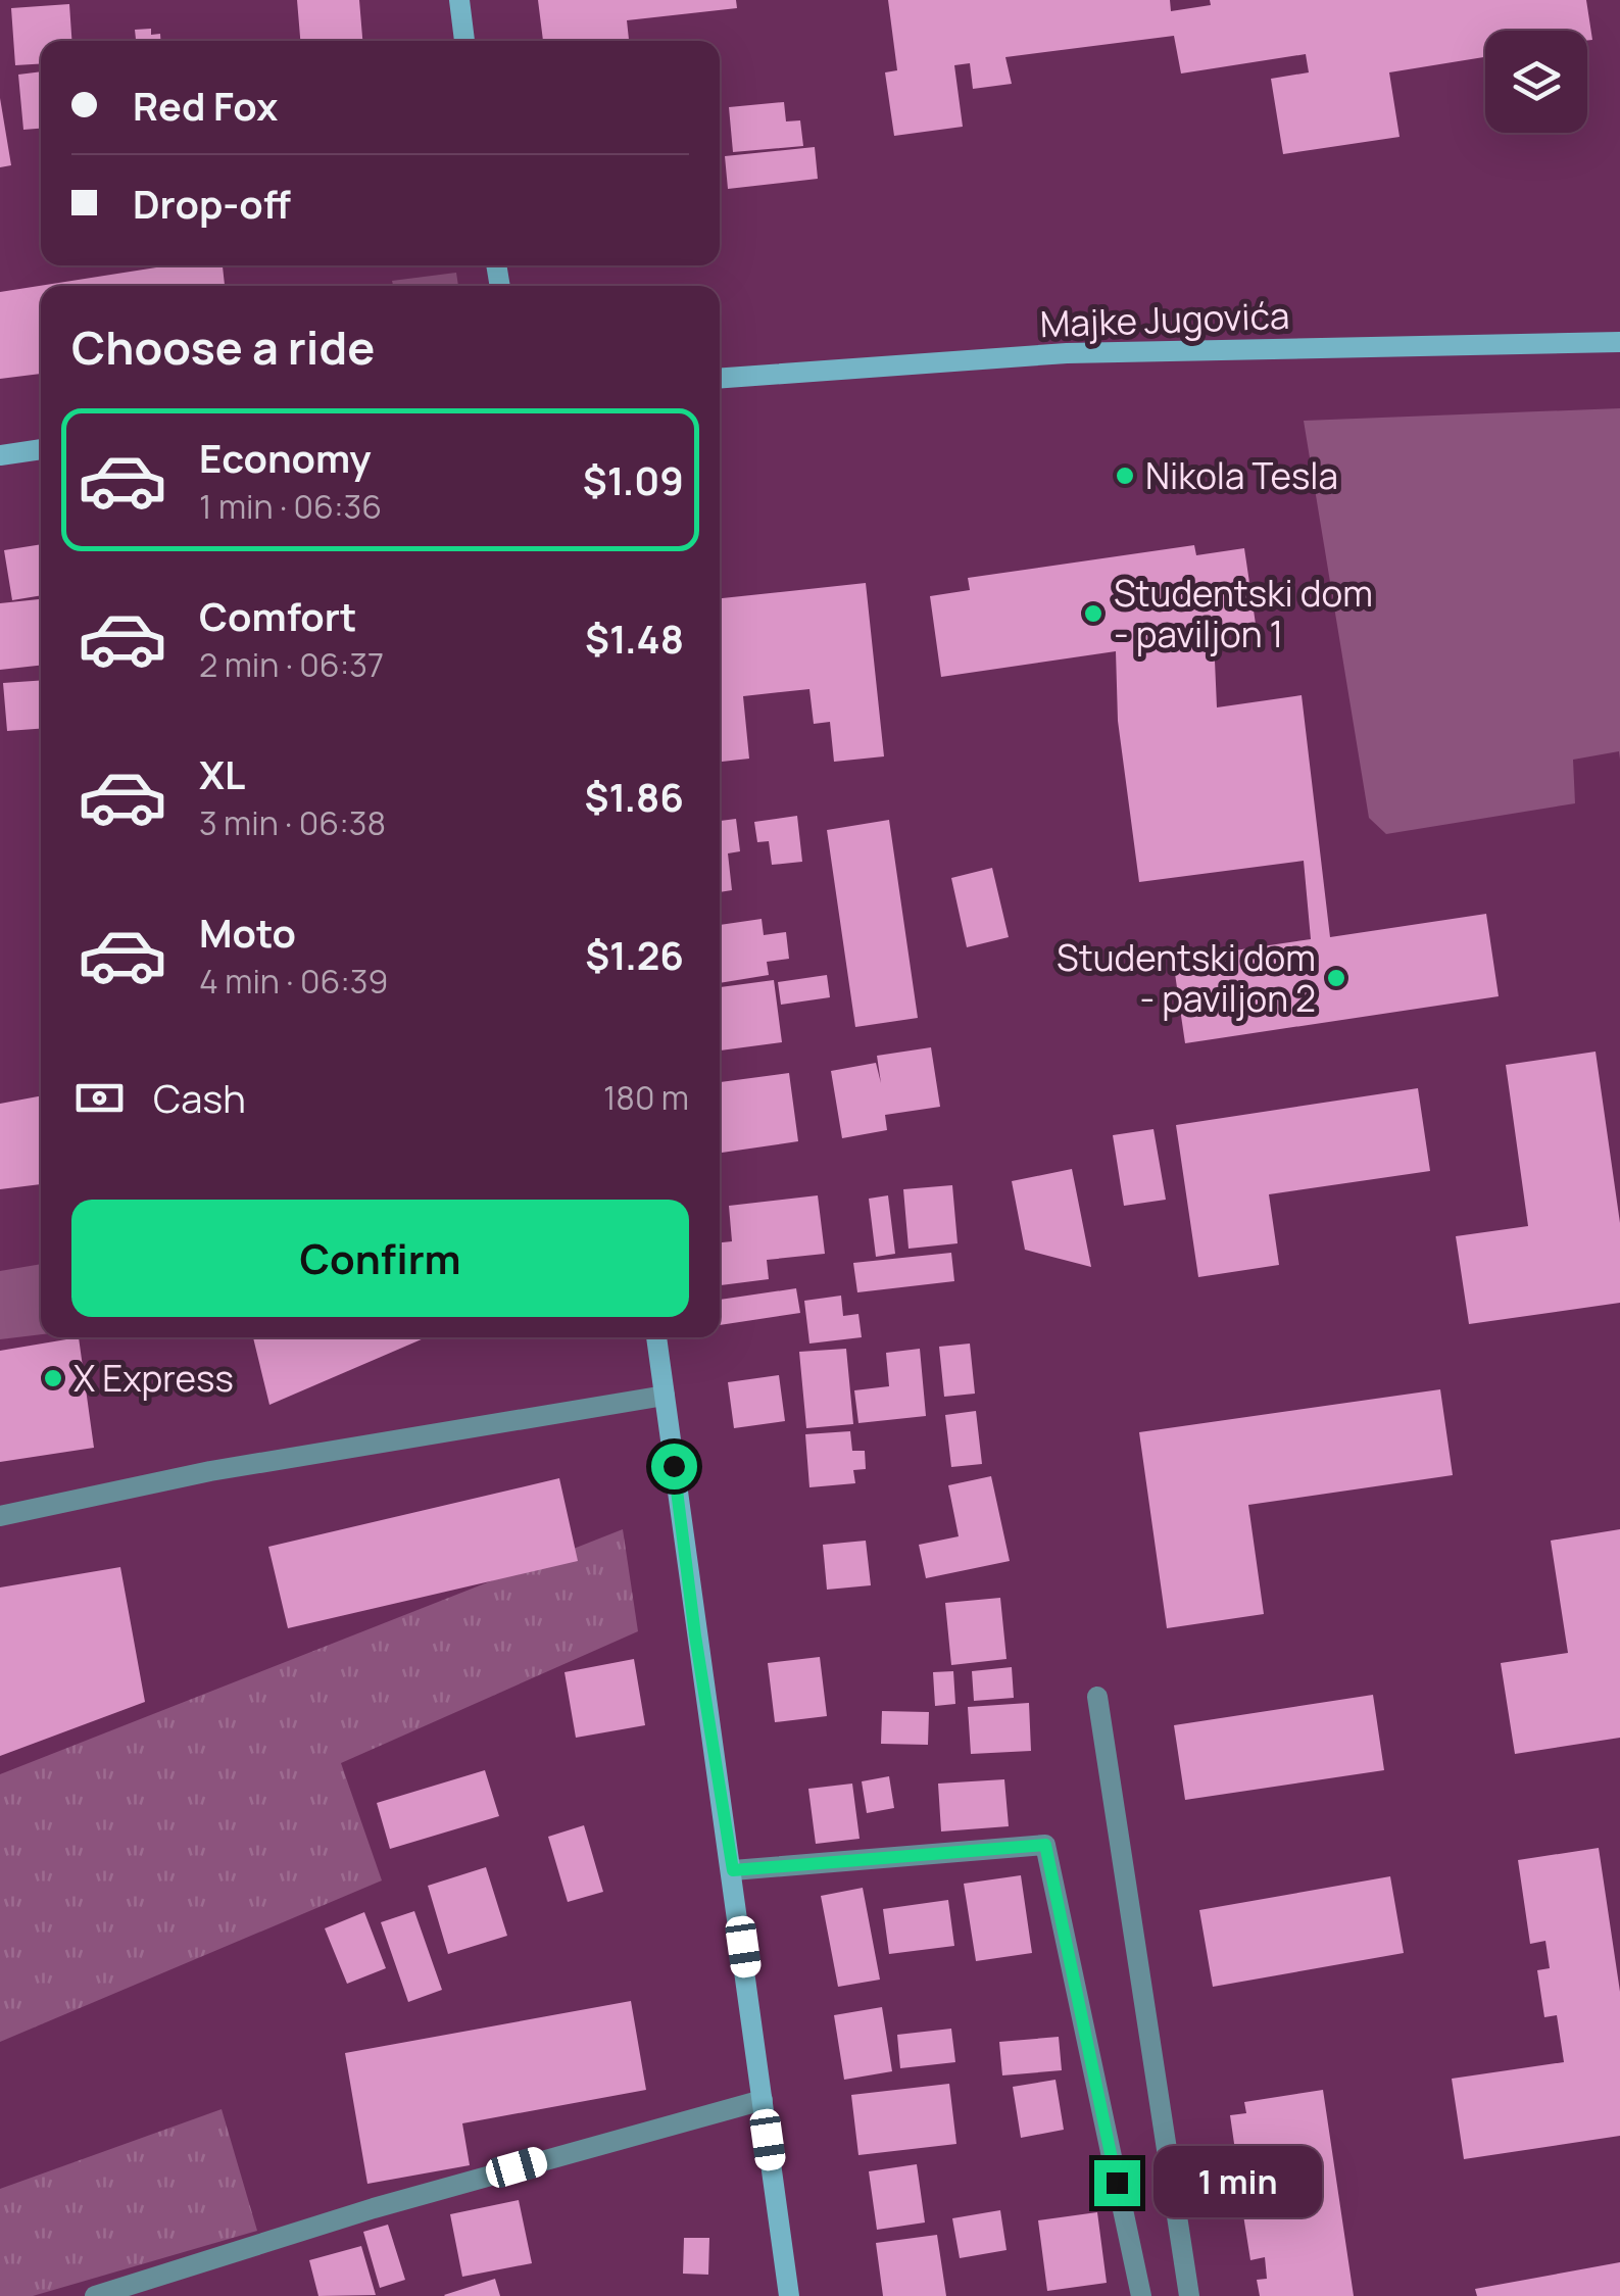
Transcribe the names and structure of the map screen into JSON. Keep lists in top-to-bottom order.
{
  "streets": {
    "street": ["Majke Jugovića"]
  },
  "places": [
    "Nikola Tesla",
    "Studentski dom - paviljon 1",
    "Studentski dom - paviljon 2",
    "X Express"
  ],
  "page": {
    "banner": ["Red Fox", "Drop-off"],
    "heading": "Choose a ride",
    "list": [
      {
        "name": "Economy",
        "note": "1 min · 06:36",
        "value": "$1.09"
      },
      {
        "name": "Comfort",
        "note": "2 min · 06:37",
        "value": "$1.48"
      },
      {
        "name": "XL",
        "note": "3 min · 06:38",
        "value": "$1.86"
      },
      {
        "name": "Moto",
        "note": "4 min · 06:39",
        "value": "$1.26"
      }
    ],
    "pay": ["Cash", "180 m"],
    "buttons": "Confirm",
    "bubble": "1 min"
  }
}
